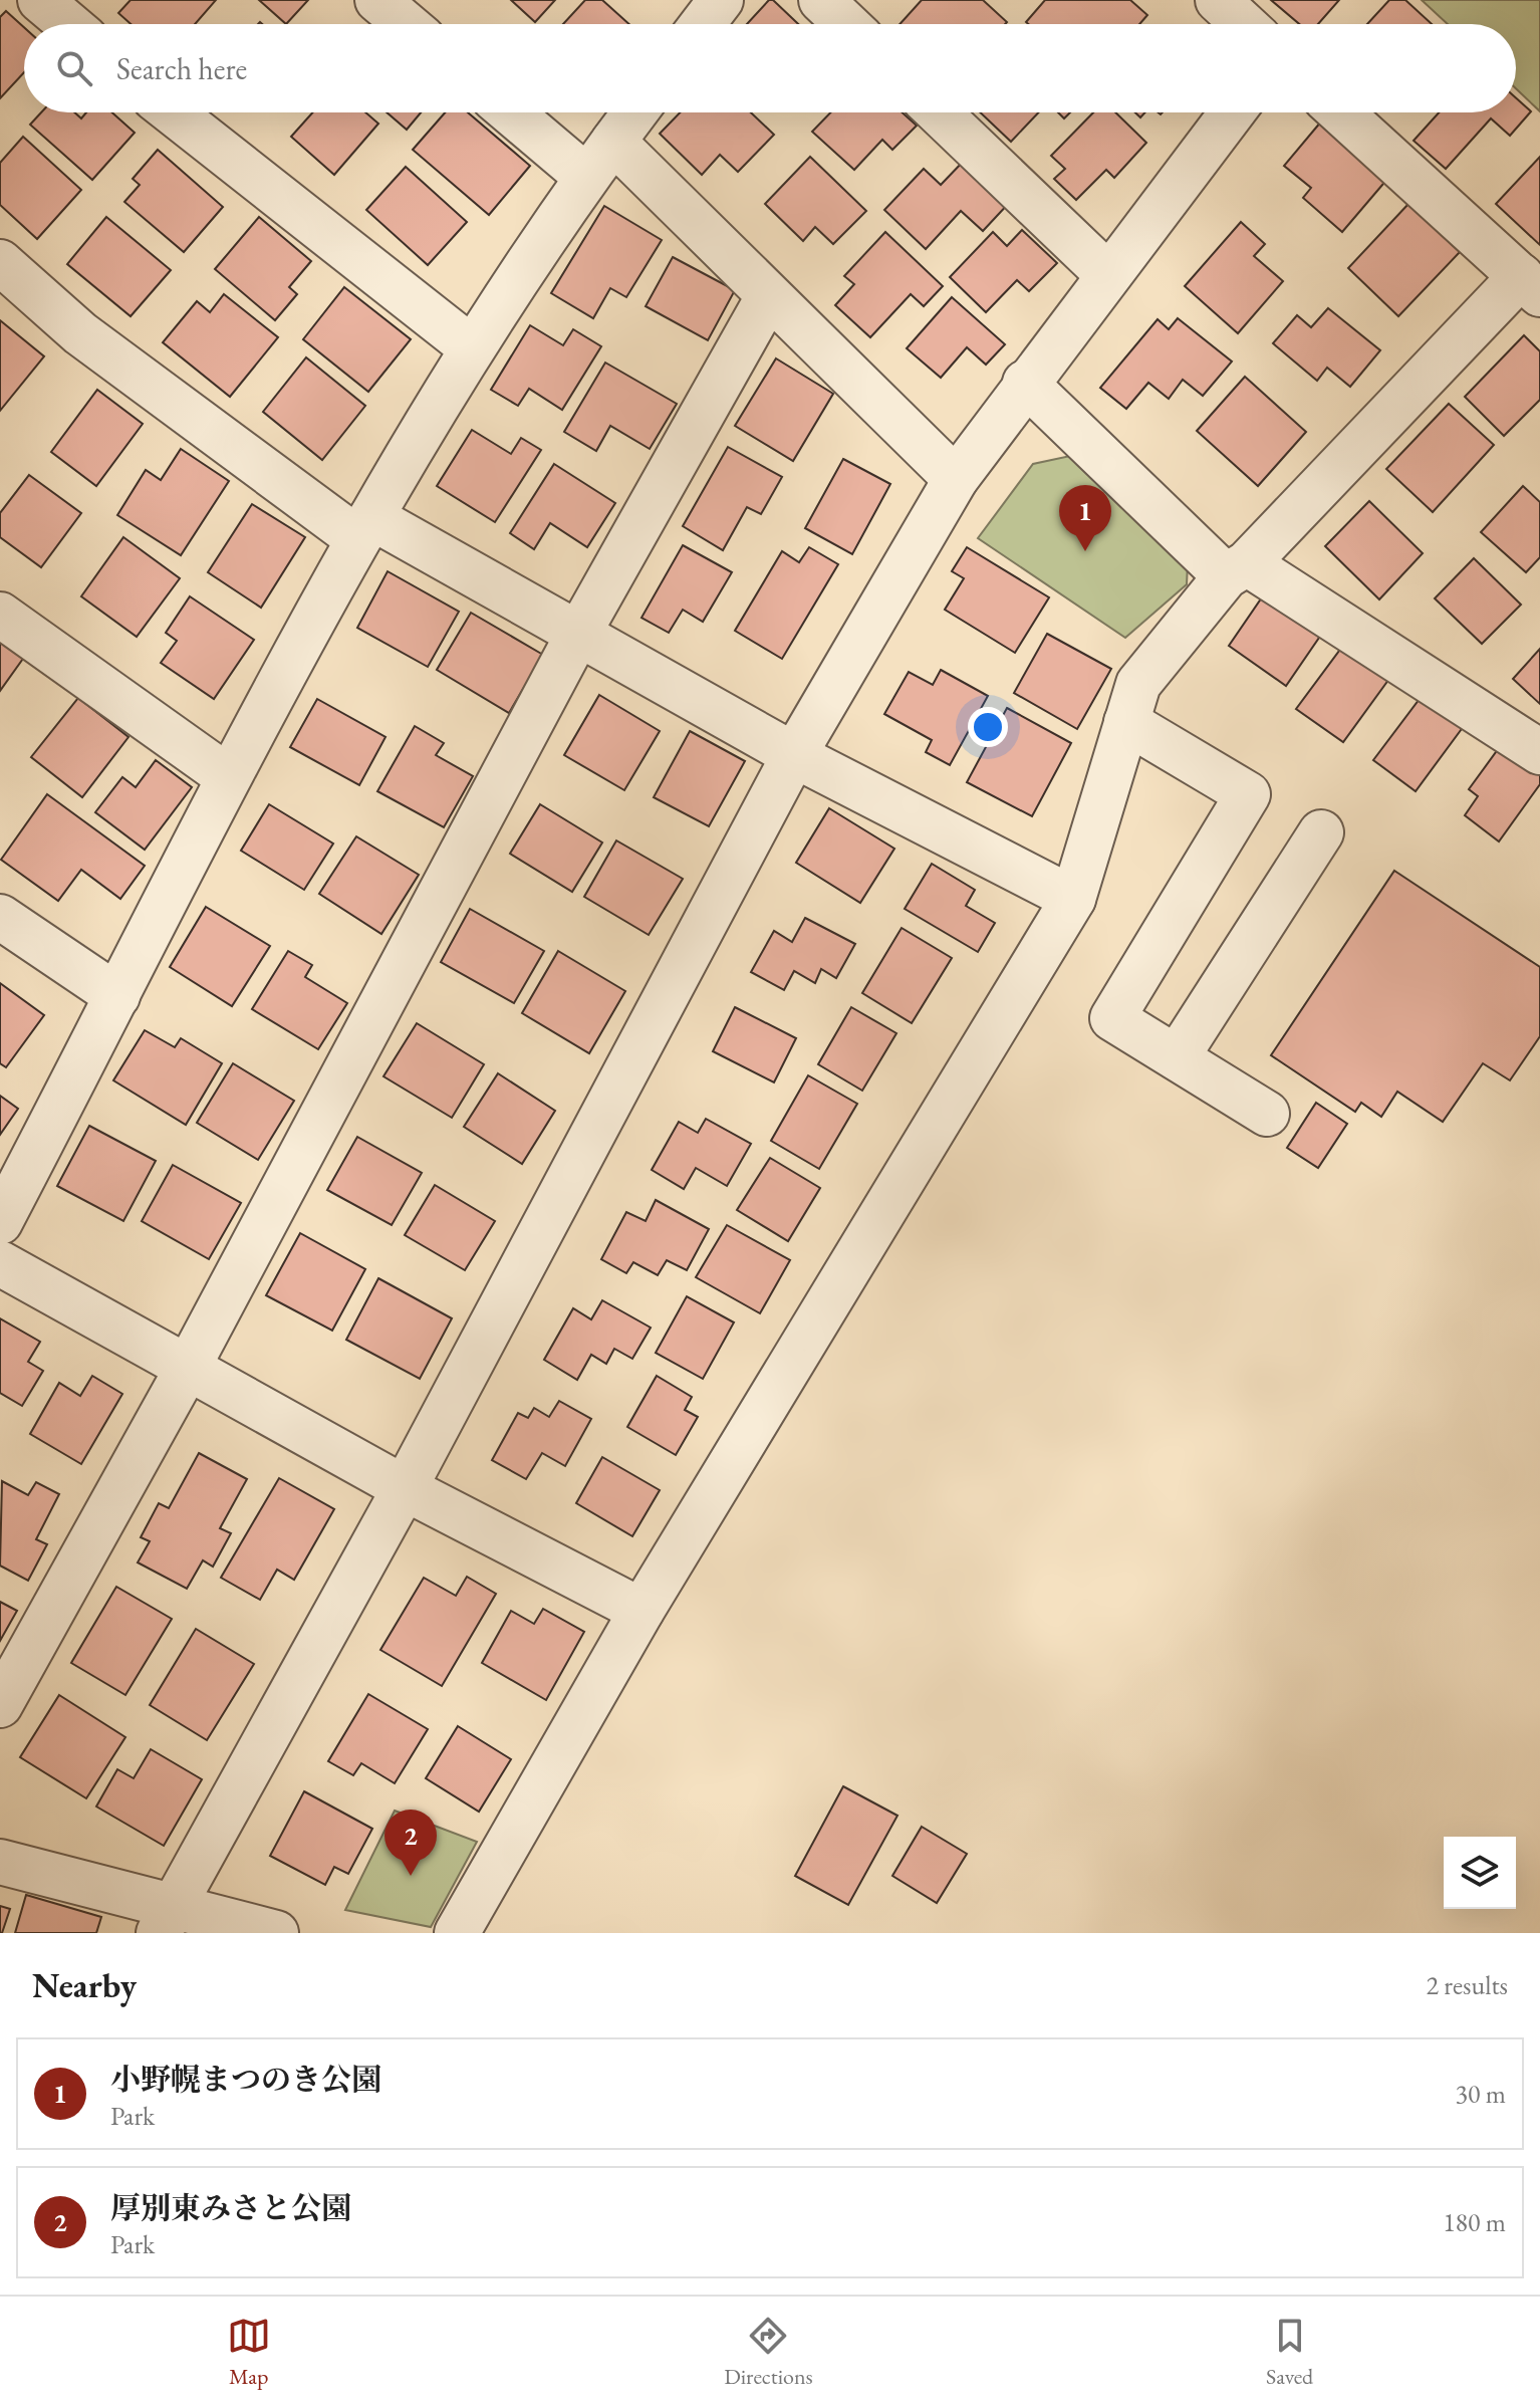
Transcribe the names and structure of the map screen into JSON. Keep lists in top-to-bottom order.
{
  "page": {
    "search": "Search here",
    "pins": ["1", "2"],
    "heading": ["Nearby", "2 results"],
    "list": [
      {
        "mark": "1",
        "name": "小野幌まつのき公園",
        "note": "Park",
        "value": "30 m"
      },
      {
        "mark": "2",
        "name": "厚別東みさと公園",
        "note": "Park",
        "value": "180 m"
      }
    ],
    "nav": ["Map", "Directions", "Saved"]
  }
}
